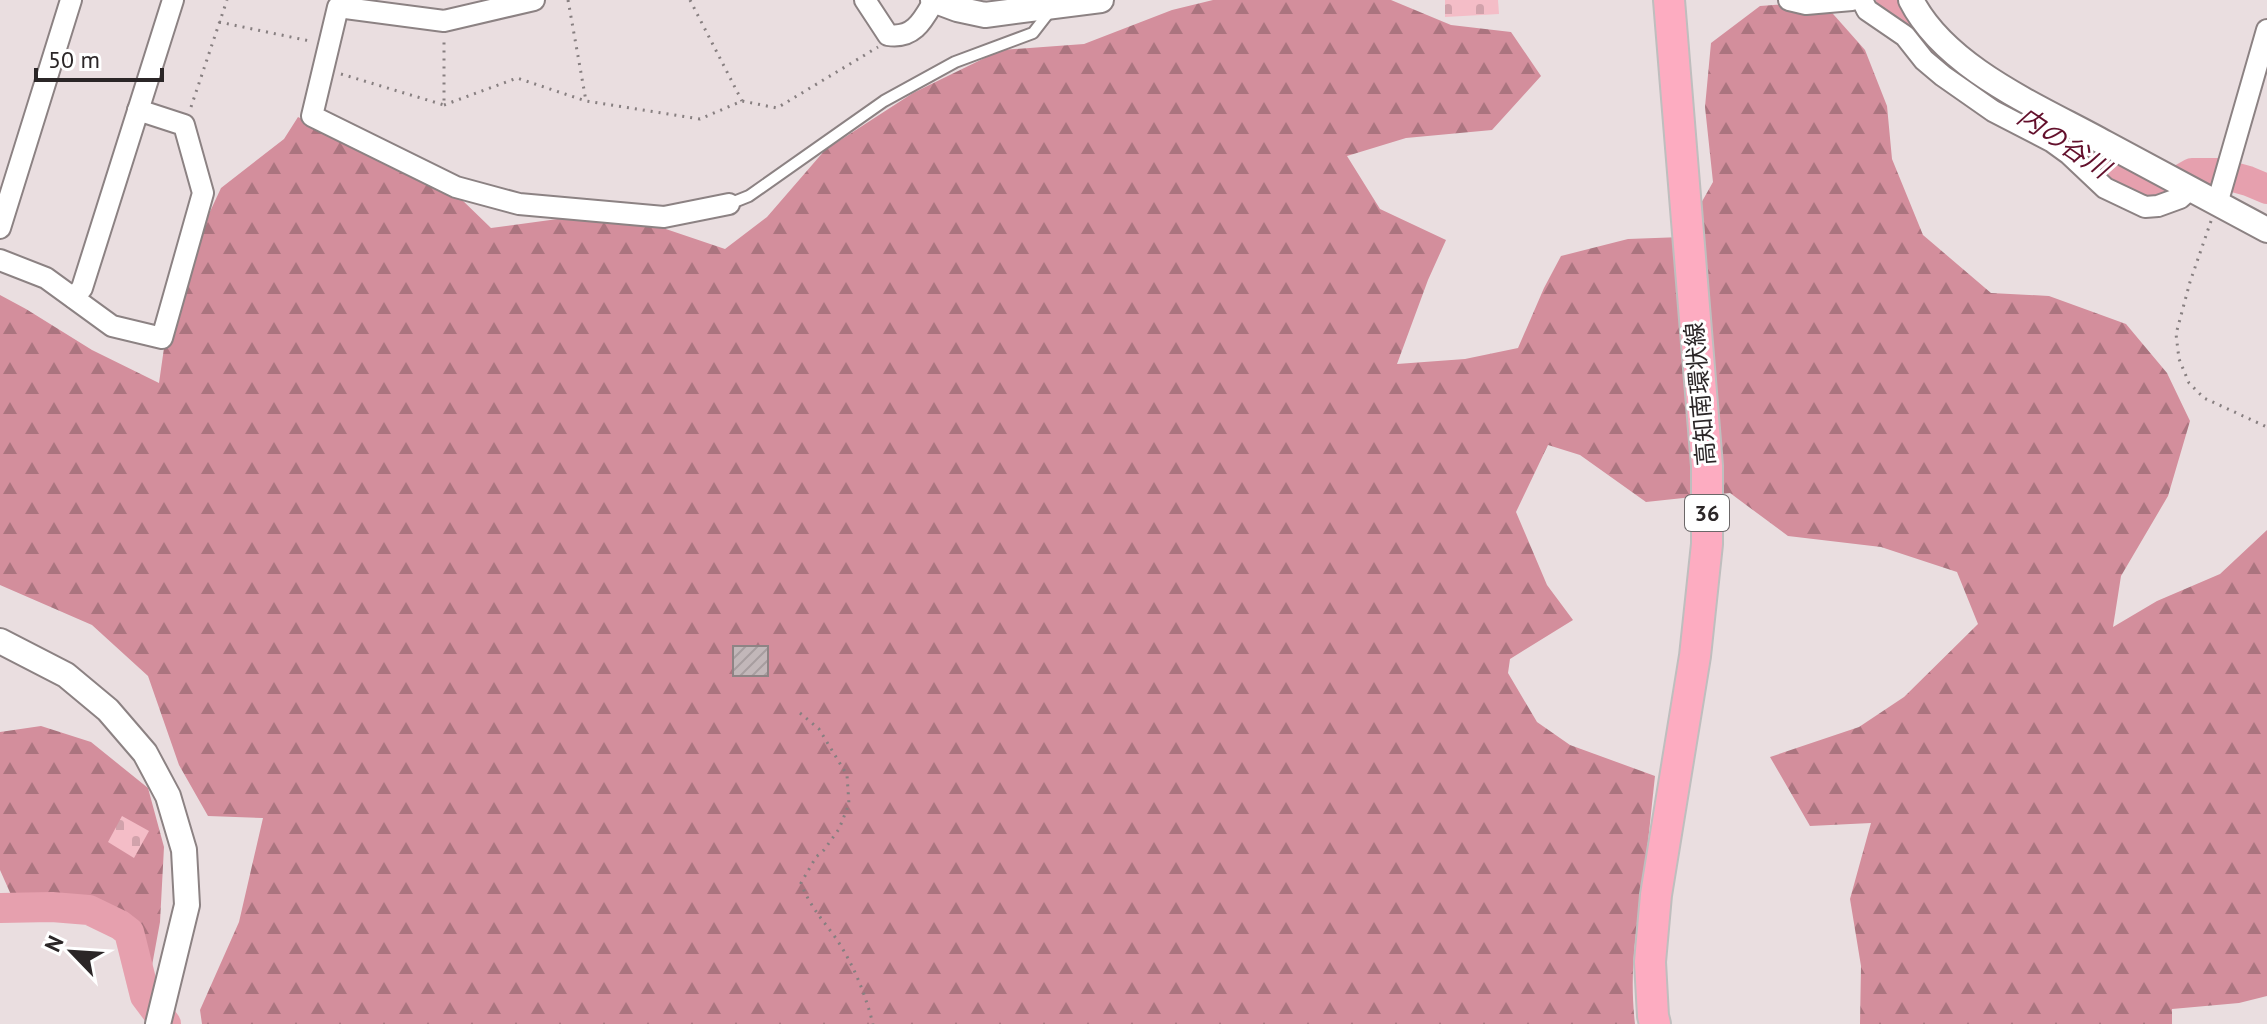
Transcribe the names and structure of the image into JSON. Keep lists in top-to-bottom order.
{
  "streets": {
    "main road": ["高知南環状線", "36"]
  },
  "water": ["内の谷川"],
  "scale_bar": "50 m",
  "north": "top left"
}
